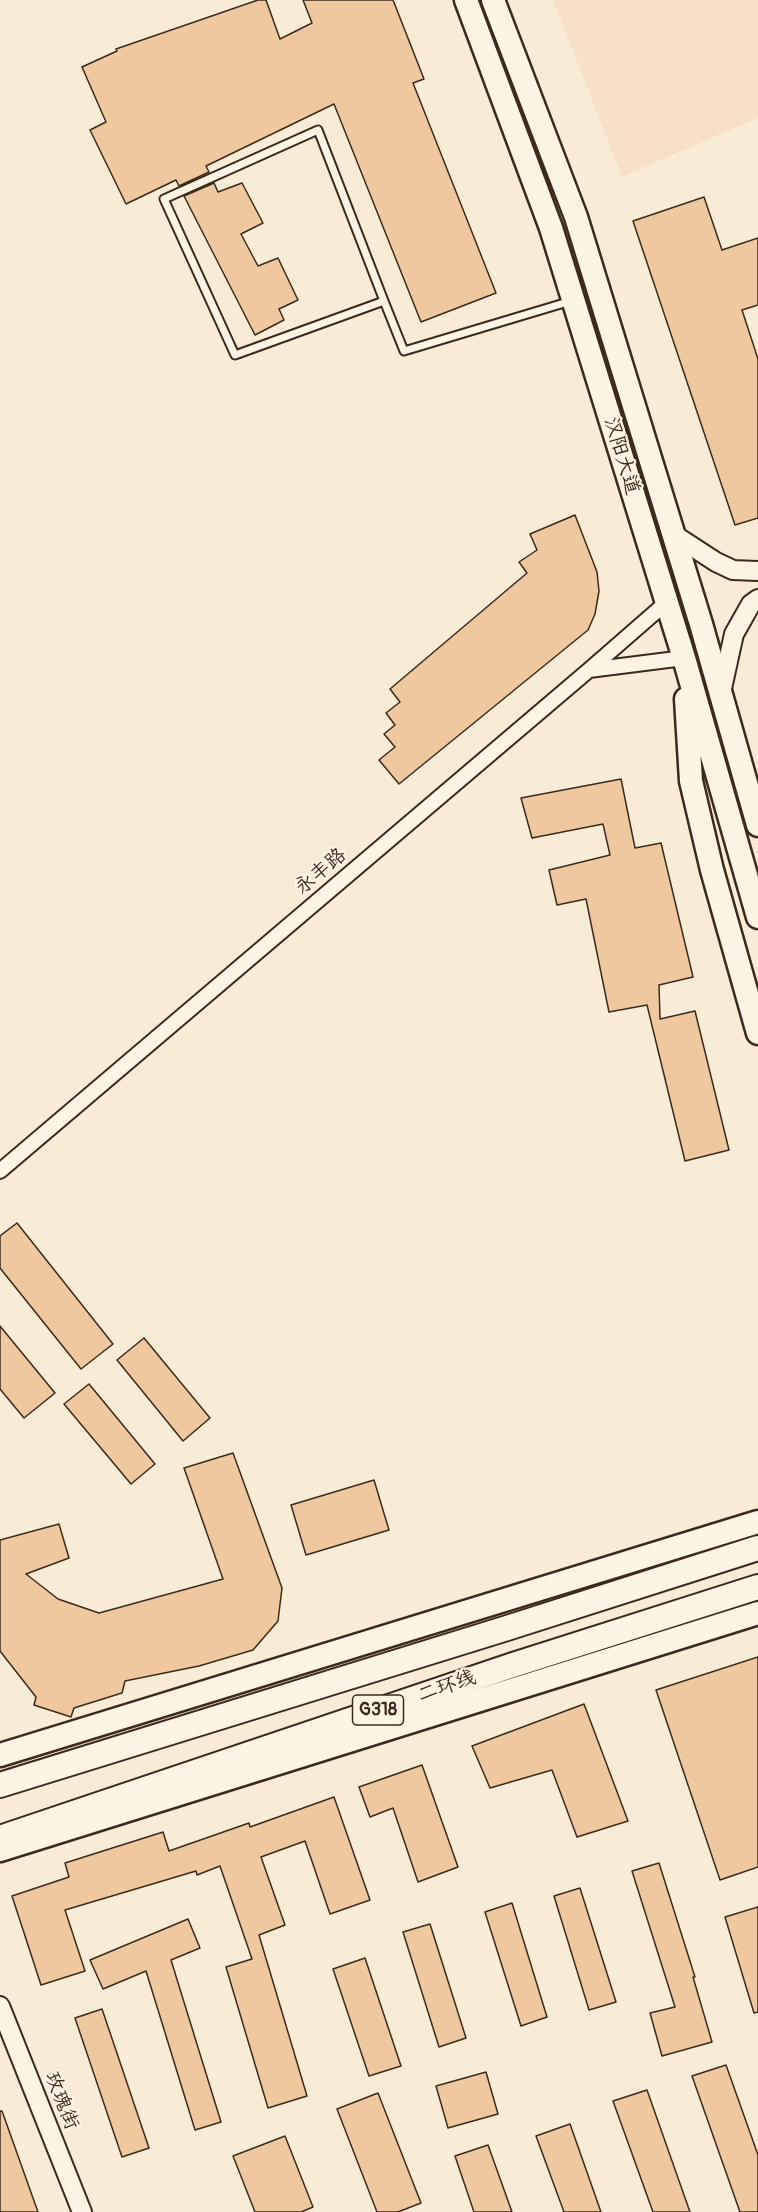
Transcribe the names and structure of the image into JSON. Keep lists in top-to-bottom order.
{
  "streets": {
    "highway": ["二环线", "G318"],
    "main road": ["汉阳大道"],
    "street": ["永丰路", "玫瑰街"]
  },
  "crossings": [
    ["汉阳大道", "永丰路"]
  ]
}
